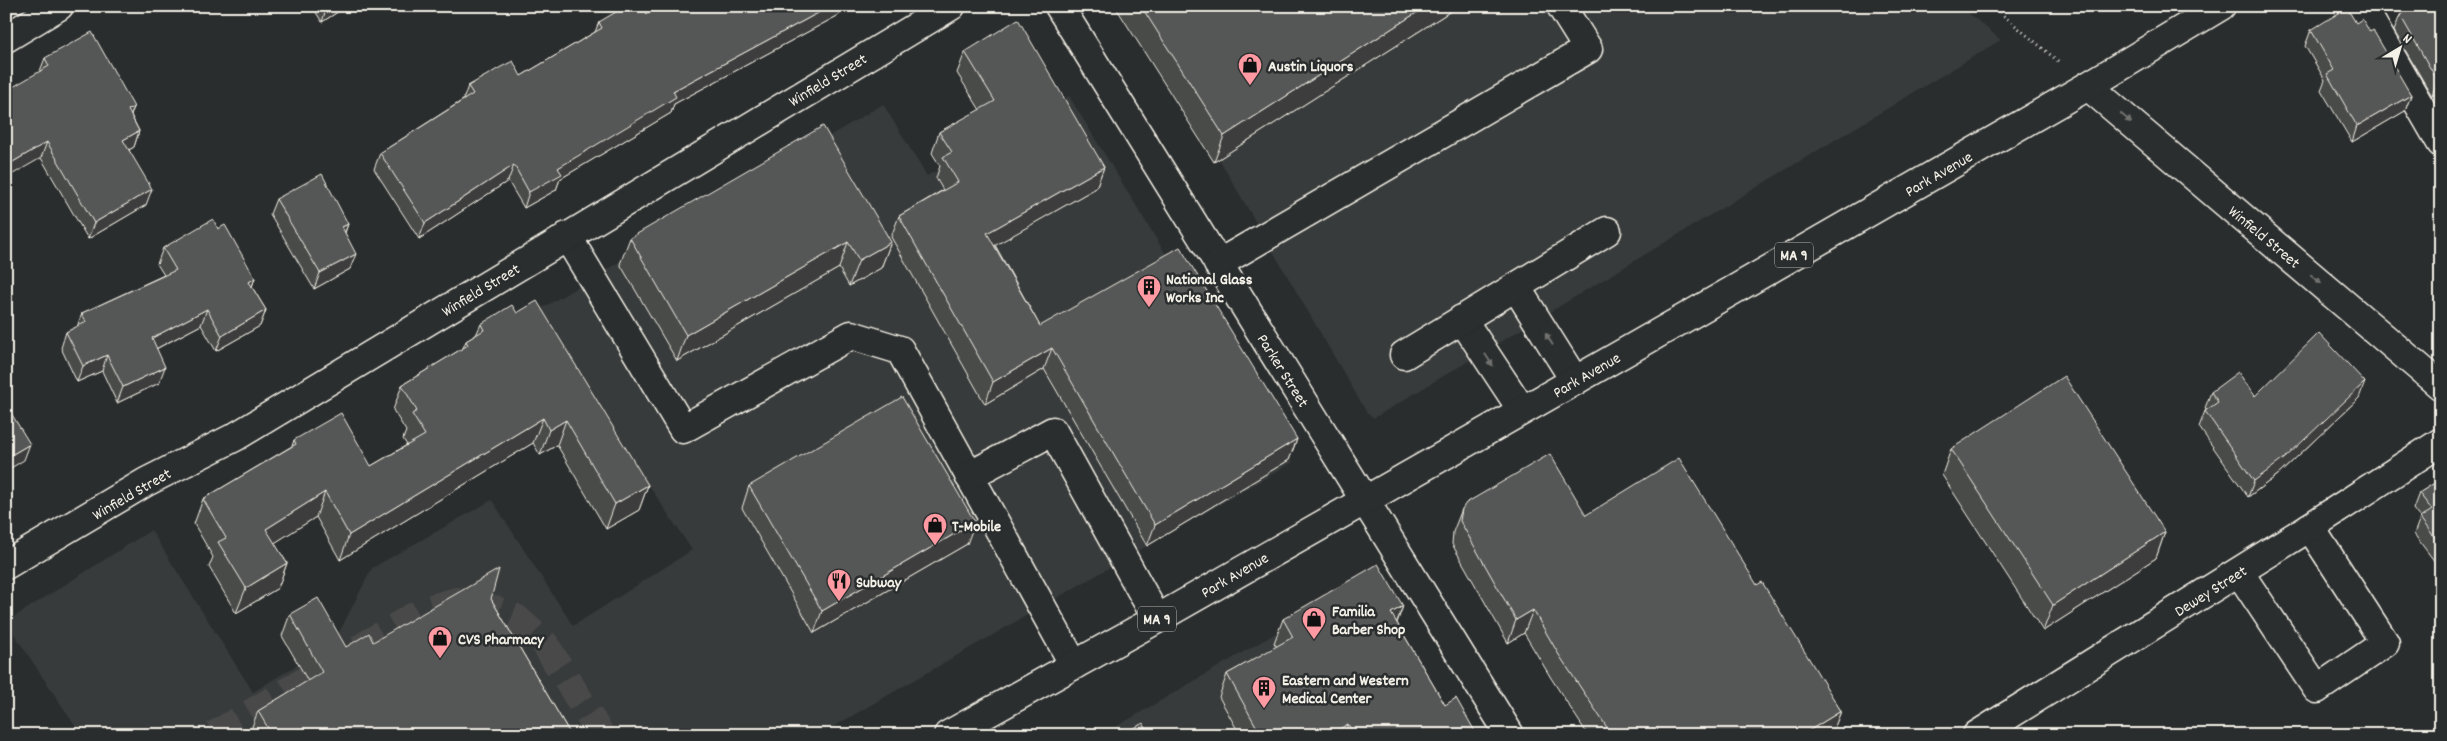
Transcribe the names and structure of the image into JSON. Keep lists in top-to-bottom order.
{
  "streets": {
    "main road": [
      "Winfield Street",
      "Park Avenue",
      "MA 9",
      "Parker Street",
      "Dewey Street"
    ]
  },
  "crossings": [
    ["Winfield Street", "Park Avenue"],
    ["Park Avenue", "Parker Street"]
  ],
  "places": {
    "shop": [
      "Austin Liquors",
      "T-Mobile",
      "Familia Barber Shop",
      "CVS Pharmacy"
    ],
    "building": ["National Glass Works Inc", "Eastern and Western Medical Center"],
    "restaurant": ["Subway"]
  },
  "north": "top right"
}
